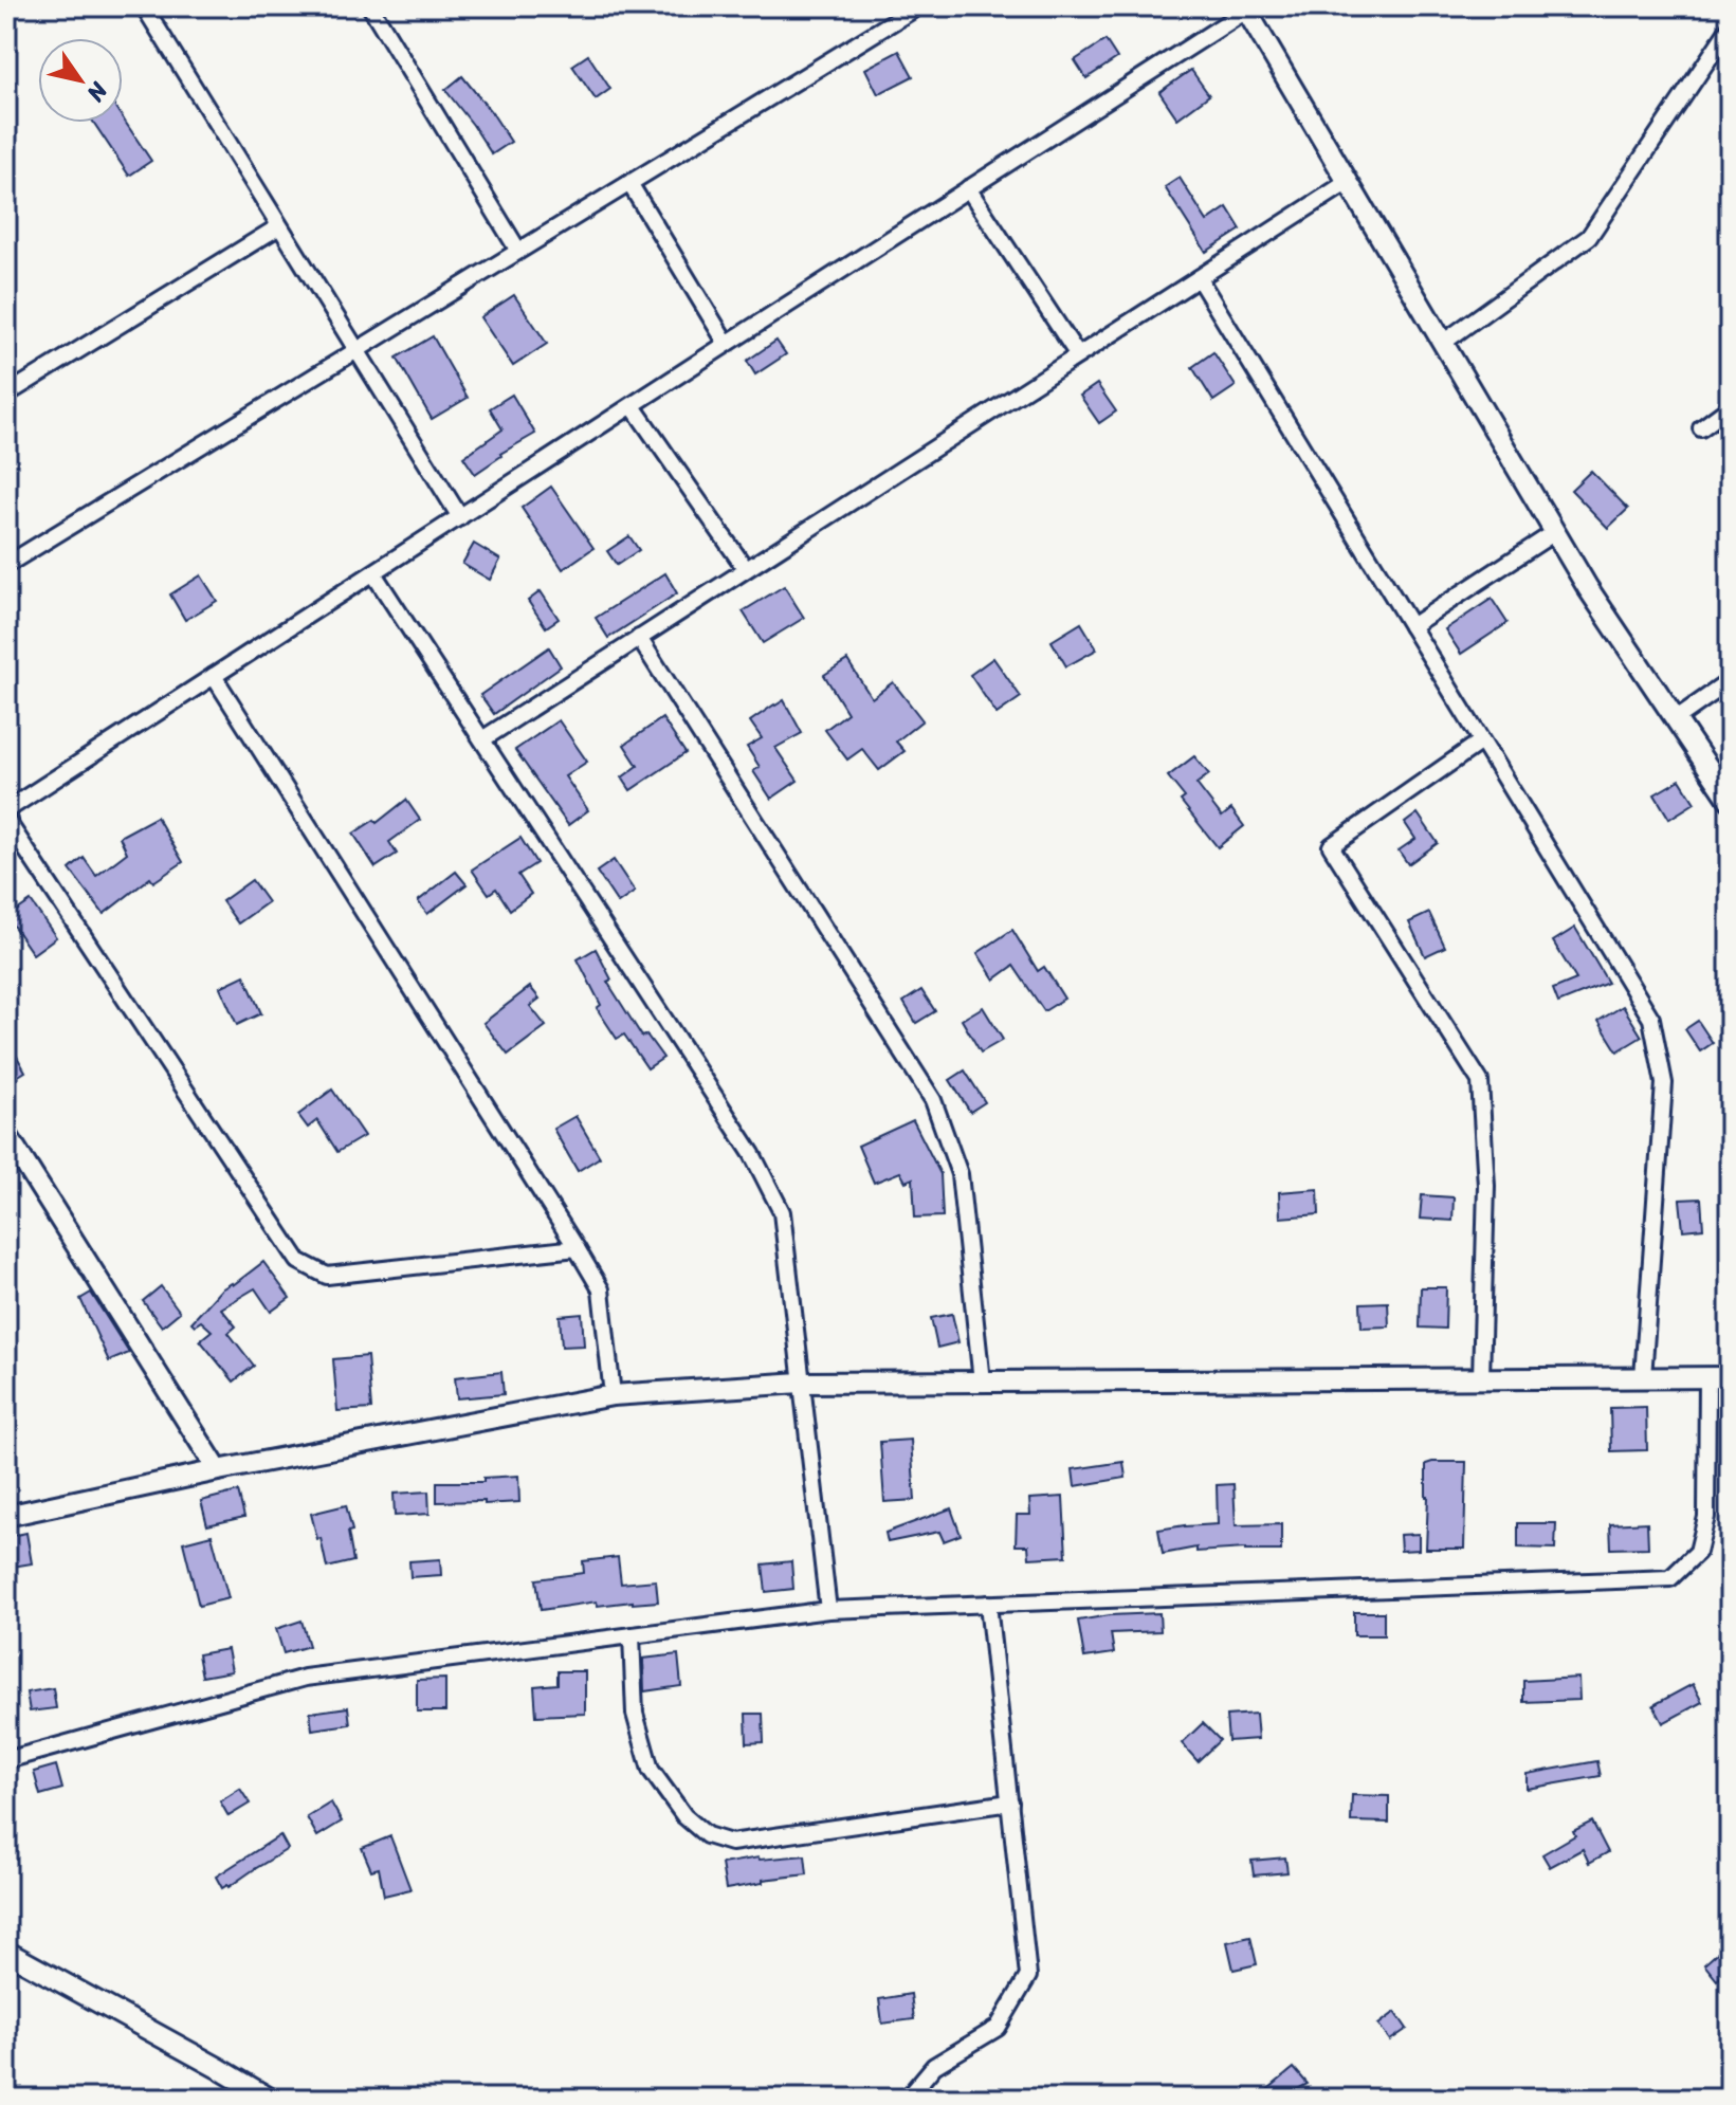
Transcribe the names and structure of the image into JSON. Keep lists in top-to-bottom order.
{
  "north": "bottom right"
}
